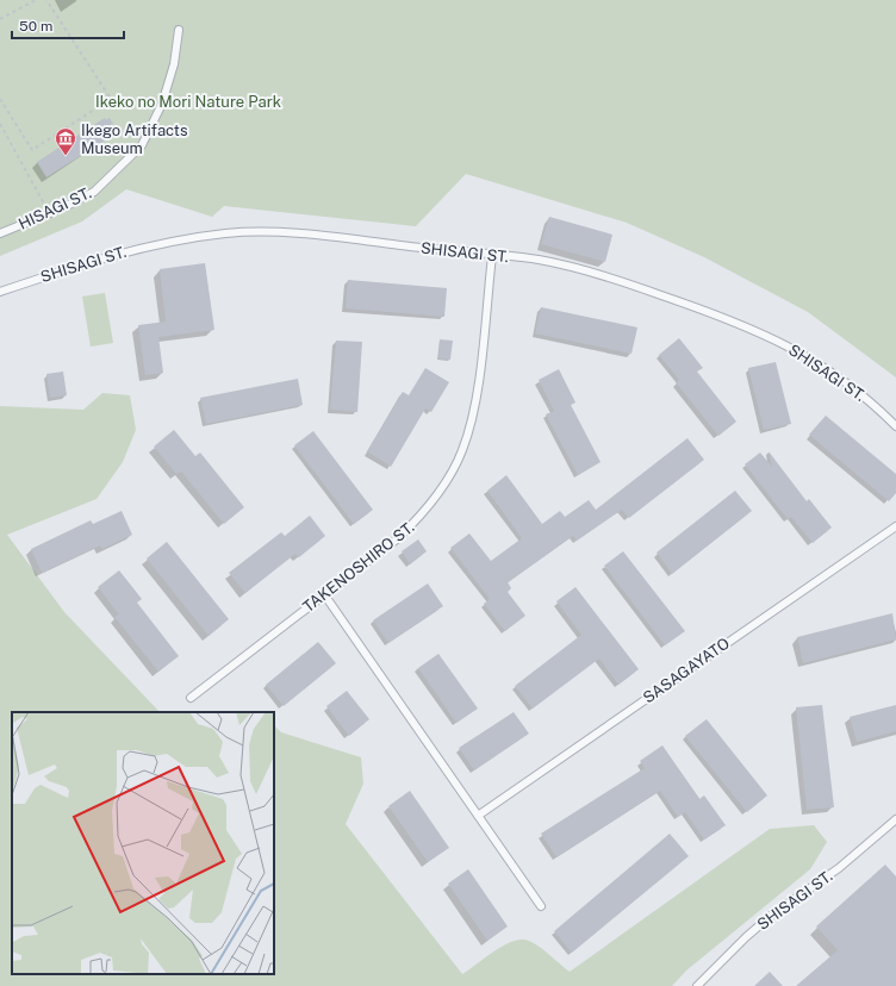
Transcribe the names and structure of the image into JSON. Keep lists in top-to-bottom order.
{
  "streets": {
    "lane": [
      "HISAGI ST.",
      "SHISAGI ST.",
      "TAKENOSHIRO ST.",
      "SASAGAYATO"
    ]
  },
  "crossings": [
    ["SHISAGI ST.", "TAKENOSHIRO ST."]
  ],
  "parks": ["Ikeko no Mori Nature Park"],
  "places": {
    "museum": ["Ikego Artifacts Museum"]
  },
  "scale_bar": "50 m"
}
